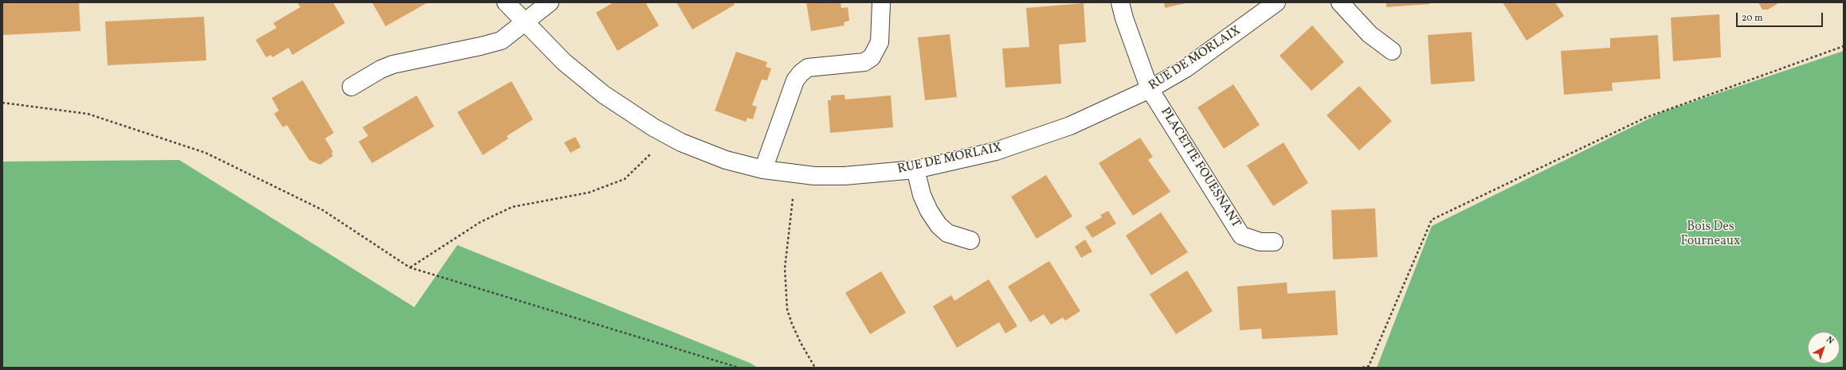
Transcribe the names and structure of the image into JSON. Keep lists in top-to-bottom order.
{
  "streets": {
    "street": ["RUE DE MORLAIX", "PLACETTE FOUESNANT"]
  },
  "crossings": [
    ["RUE DE MORLAIX", "PLACETTE FOUESNANT"]
  ],
  "parks": ["Bois Des Fourneaux"],
  "scale_bar": "20 m",
  "north": "top right"
}
